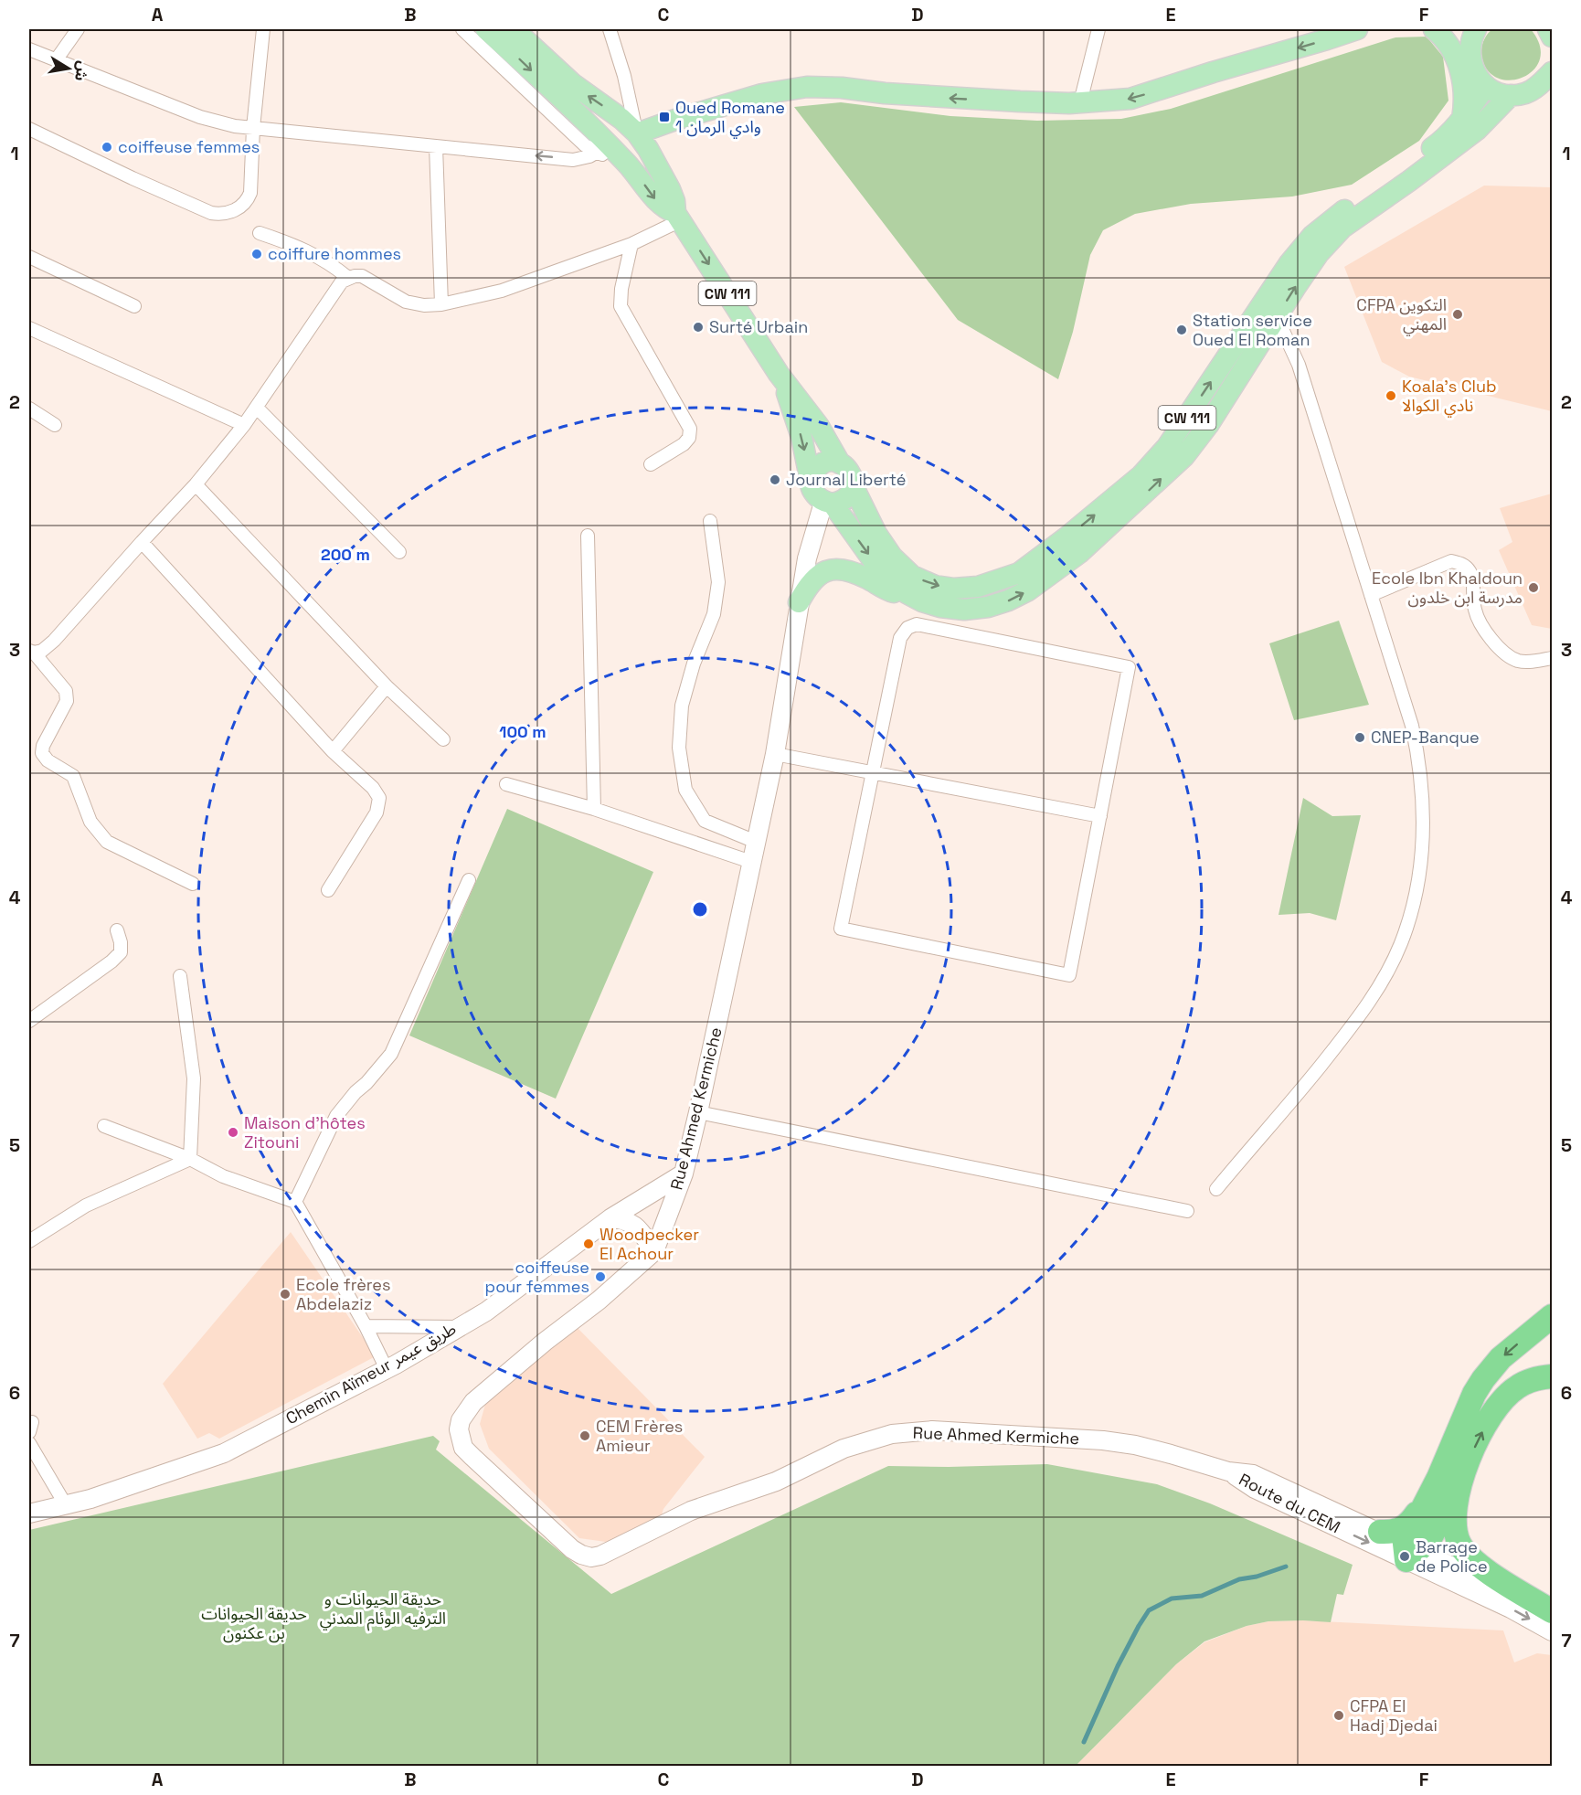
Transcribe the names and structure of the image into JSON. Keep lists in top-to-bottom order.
{
  "streets": {
    "main road": [
      "CW 111",
      "Rue Ahmed Kermiche",
      "Chemin Aïmeur طريق عيمر",
      "Route du CEM"
    ]
  },
  "crossings": [
    ["CW 111", "Rue Ahmed Kermiche"],
    ["Rue Ahmed Kermiche", "Chemin Aïmeur طريق عيمر"],
    ["Rue Ahmed Kermiche", "Route du CEM"]
  ],
  "parks": ["حديقة الحيوانات و الترفيه الوئام المدني", "حديقة الحيوانات بن عكنون"],
  "places": {
    "transit": ["Oued Romane 1 وادي الرمان"],
    "other": [
      "coiffeuse femmes",
      "coiffure hommes",
      "CFPA التكوين المهني",
      "Surté Urbain",
      "Station service Oued El Roman",
      "Koala's Club نادي الكوالا",
      "Journal Liberté",
      "Ecole Ibn Khaldoun مدرسة ابن خلدون",
      "CNEP-Banque",
      "Maison d'hôtes Zitouni",
      "Woodpecker El Achour",
      "coiffeuse pour femmes",
      "Ecole frères Abdelaziz",
      "CEM Frères Amieur",
      "Barrage de Police",
      "CFPA El Hadj Djedai"
    ]
  },
  "north": "right",
  "grid": {
    "columns": [
      "A",
      "B",
      "C",
      "D",
      "E",
      "F"
    ],
    "rows": [
      "1",
      "2",
      "3",
      "4",
      "5",
      "6",
      "7"
    ]
  },
  "rings": ["200 m", "100 m"]
}
